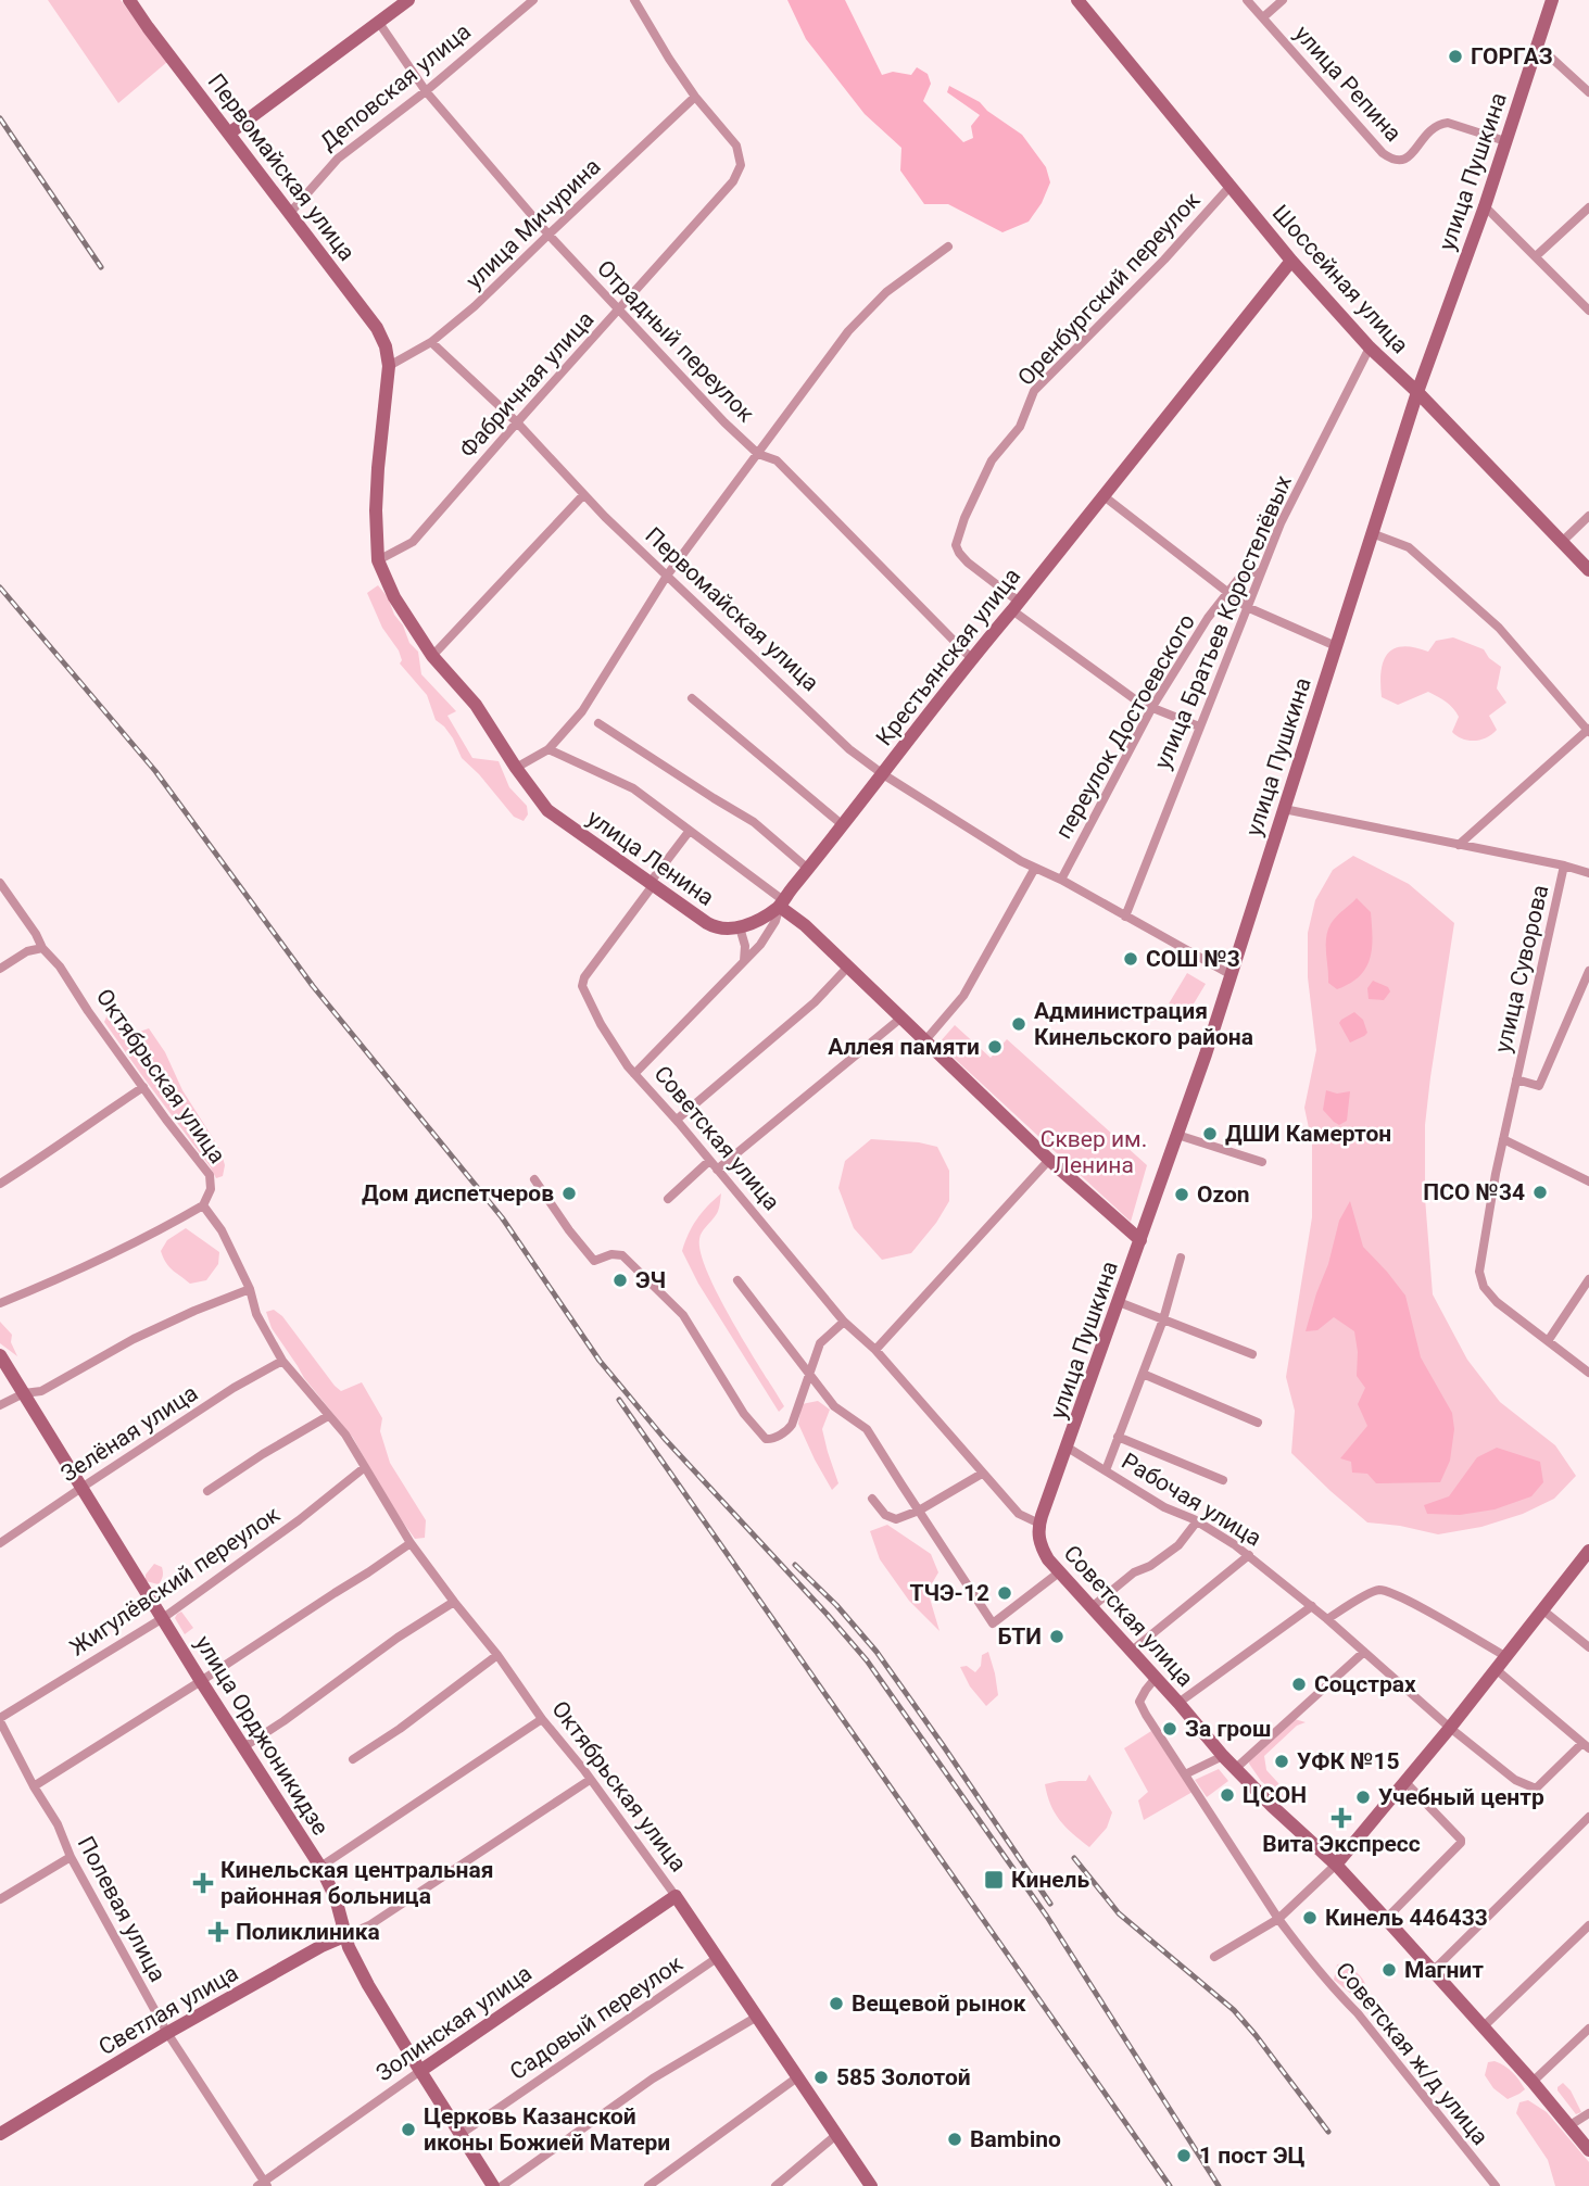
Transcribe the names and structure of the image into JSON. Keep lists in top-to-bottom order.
{
  "streets": {
    "street": [
      "улица Репина",
      "Деповская улица",
      "Первомайская улица",
      "улица Пушкина",
      "улица Мичурина",
      "Шоссейная улица",
      "Оренбургский переулок",
      "Отрадный переулок",
      "Фабричная улица",
      "улица Братьев Коростелёвых",
      "Крестьянская улица",
      "переулок Достоевского",
      "улица Ленина",
      "улица Суворова",
      "Октябрьская улица",
      "Советская улица",
      "Зелёная улица",
      "Рабочая улица",
      "Жигулёвский переулок",
      "улица Орджоникидзе",
      "Полевая улица",
      "Светлая улица",
      "Садовый переулок",
      "Золинская улица",
      "Советская ж/д улица"
    ]
  },
  "crossings": [
    ["улица Репина", "улица Пушкина"],
    ["Деповская улица", "Первомайская улица"],
    ["Деповская улица", "Отрадный переулок"],
    ["Первомайская улица", "улица Пушкина"],
    ["Первомайская улица", "улица Мичурина"],
    ["Первомайская улица", "Фабричная улица"],
    ["Первомайская улица", "улица Братьев Коростелёвых"],
    ["Первомайская улица", "Крестьянская улица"],
    ["Первомайская улица", "переулок Достоевского"],
    ["Первомайская улица", "улица Ленина"],
    ["улица Пушкина", "Шоссейная улица"],
    ["улица Пушкина", "Советская улица"],
    ["улица Пушкина", "Рабочая улица"],
    ["улица Мичурина", "Отрадный переулок"],
    ["улица Мичурина", "Фабричная улица"],
    ["улица Мичурина", "улица Ленина"],
    ["Шоссейная улица", "Оренбургский переулок"],
    ["Шоссейная улица", "улица Братьев Коростелёвых"],
    ["Шоссейная улица", "Крестьянская улица"],
    ["Оренбургский переулок", "Крестьянская улица"],
    ["Отрадный переулок", "Фабричная улица"],
    ["Отрадный переулок", "Крестьянская улица"],
    ["Фабричная улица", "улица Ленина"],
    ["улица Братьев Коростелёвых", "переулок Достоевского"],
    ["Крестьянская улица", "Советская улица"],
    ["улица Ленина", "Советская улица"],
    ["Октябрьская улица", "Зелёная улица"],
    ["Октябрьская улица", "Жигулёвский переулок"],
    ["Октябрьская улица", "Светлая улица"],
    ["Октябрьская улица", "Садовый переулок"],
    ["Октябрьская улица", "Золинская улица"],
    ["Советская улица", "Советская ж/д улица"],
    ["Зелёная улица", "улица Орджоникидзе"],
    ["Жигулёвский переулок", "улица Орджоникидзе"],
    ["Жигулёвский переулок", "Полевая улица"],
    ["улица Орджоникидзе", "Светлая улица"],
    ["улица Орджоникидзе", "Садовый переулок"],
    ["улица Орджоникидзе", "Золинская улица"],
    ["Полевая улица", "Светлая улица"],
    ["Полевая улица", "Золинская улица"]
  ],
  "parks": ["Сквер им. Ленина"],
  "places": {
    "other": [
      "ГОРГАЗ",
      "СОШ №3",
      "Администрация Кинельского района",
      "Аллея памяти",
      "ДШИ Камертон",
      "ПСО №34",
      "Дом диспетчеров",
      "Ozon",
      "ЭЧ",
      "ТЧЭ-12",
      "БТИ",
      "Соцстрах",
      "За грош",
      "УФК №15",
      "ЦСОН",
      "Учебный центр",
      "Кинель 446433",
      "Магнит",
      "Вещевой рынок",
      "585 Золотой",
      "Церковь Казанской иконы Божией Матери",
      "Bambino",
      "1 пост ЭЦ"
    ],
    "health": ["Вита Экспресс", "Кинельская центральная районная больница", "Поликлиника"],
    "transit": ["Кинель"]
  }
}
